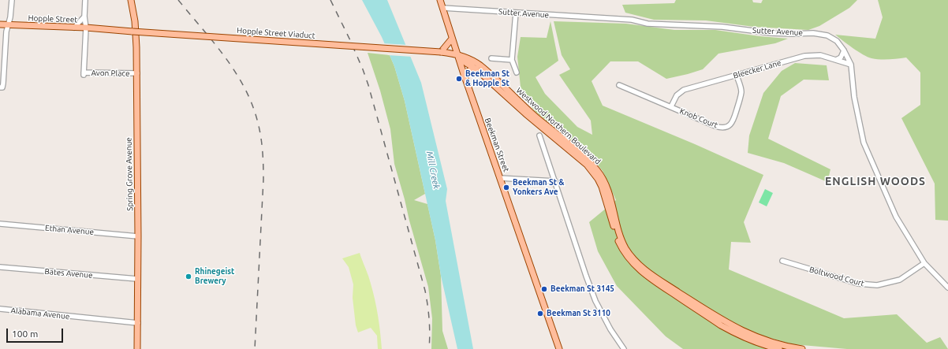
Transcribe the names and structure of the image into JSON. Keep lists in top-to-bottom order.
{
  "streets": {
    "main road": [
      "Hopple Street",
      "Hopple Street Viaduct",
      "Westwood Northern Boulevard",
      "Beekman Street",
      "Spring Grove Avenue"
    ],
    "street": [
      "Sutter Avenue",
      "Bleecker Lane",
      "Avon Place",
      "Knob Court",
      "Ethan Avenue",
      "Bates Avenue",
      "Boltwood Court",
      "Alabama Avenue"
    ]
  },
  "crossings": [
    ["Sutter Avenue", "Bleecker Lane"],
    ["Sutter Avenue", "Beekman Street"],
    ["Sutter Avenue", "Boltwood Court"],
    ["Hopple Street", "Hopple Street Viaduct"],
    ["Hopple Street", "Avon Place"],
    ["Bleecker Lane", "Knob Court"],
    ["Avon Place", "Spring Grove Avenue"],
    ["Westwood Northern Boulevard", "Beekman Street"],
    ["Spring Grove Avenue", "Ethan Avenue"],
    ["Spring Grove Avenue", "Bates Avenue"],
    ["Spring Grove Avenue", "Alabama Avenue"]
  ],
  "districts": ["ENGLISH WOODS"],
  "water": ["Mill Creek"],
  "places": [
    "Beekman St & Hopple St",
    "Beekman St & Yonkers Ave",
    "Rhinegeist Brewery",
    "Beekman St 3145",
    "Beekman St 3110"
  ],
  "scale_bar": "100 m"
}
